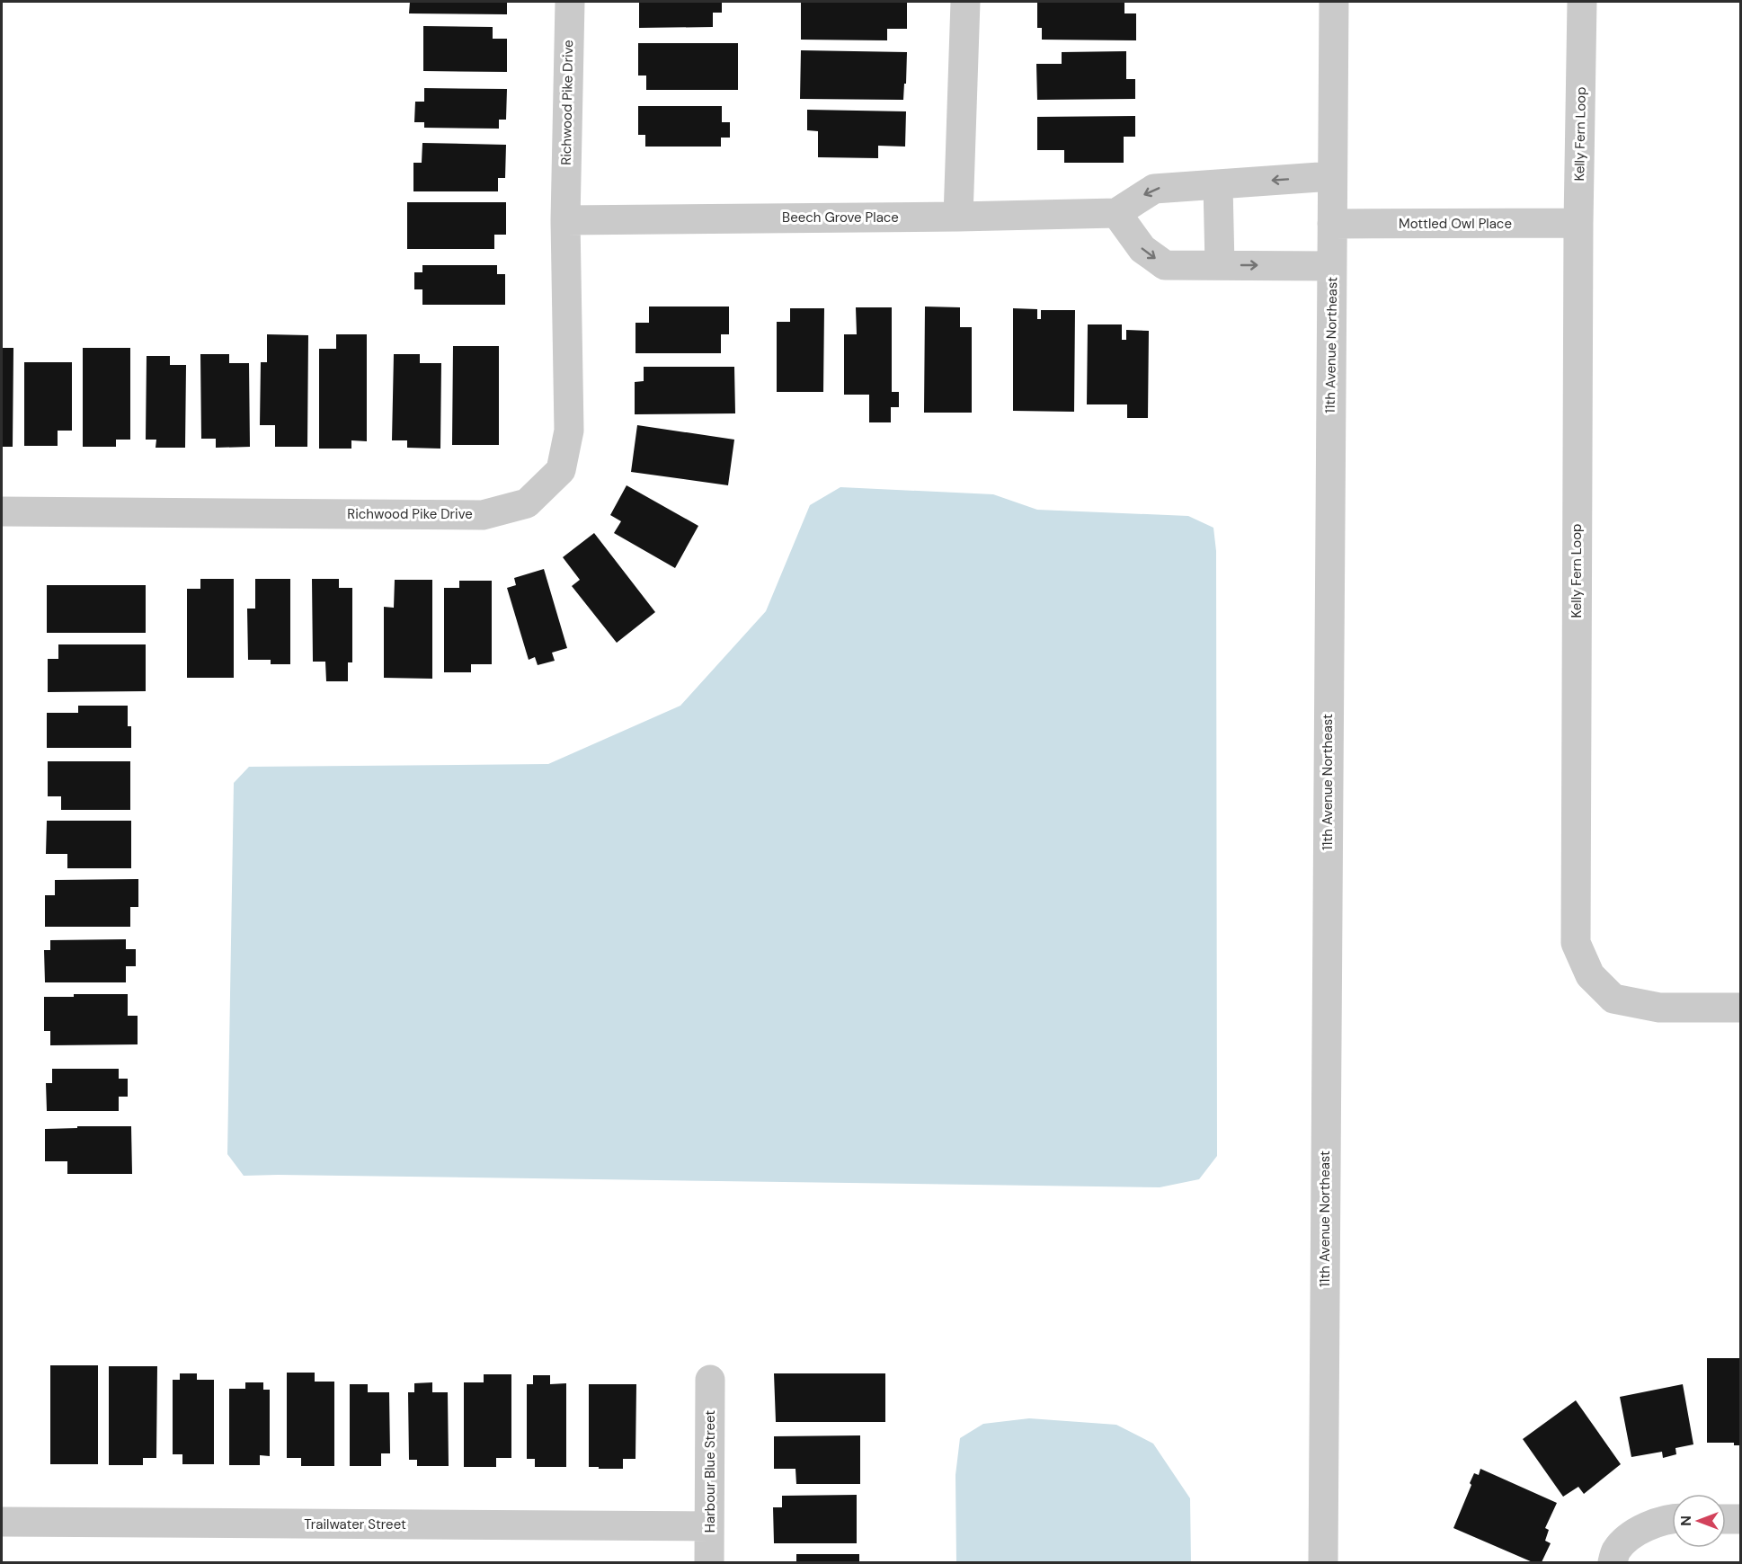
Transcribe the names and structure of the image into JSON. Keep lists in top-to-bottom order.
{
  "streets": {
    "street": [
      "Richwood Pike Drive",
      "Kelly Fern Loop",
      "Beech Grove Place",
      "Mottled Owl Place",
      "11th Avenue Northeast",
      "Harbour Blue Street",
      "Trailwater Street"
    ]
  },
  "crossings": [
    ["Richwood Pike Drive", "Beech Grove Place"],
    ["Kelly Fern Loop", "Mottled Owl Place"],
    ["Mottled Owl Place", "11th Avenue Northeast"],
    ["Harbour Blue Street", "Trailwater Street"]
  ],
  "north": "left"
}
